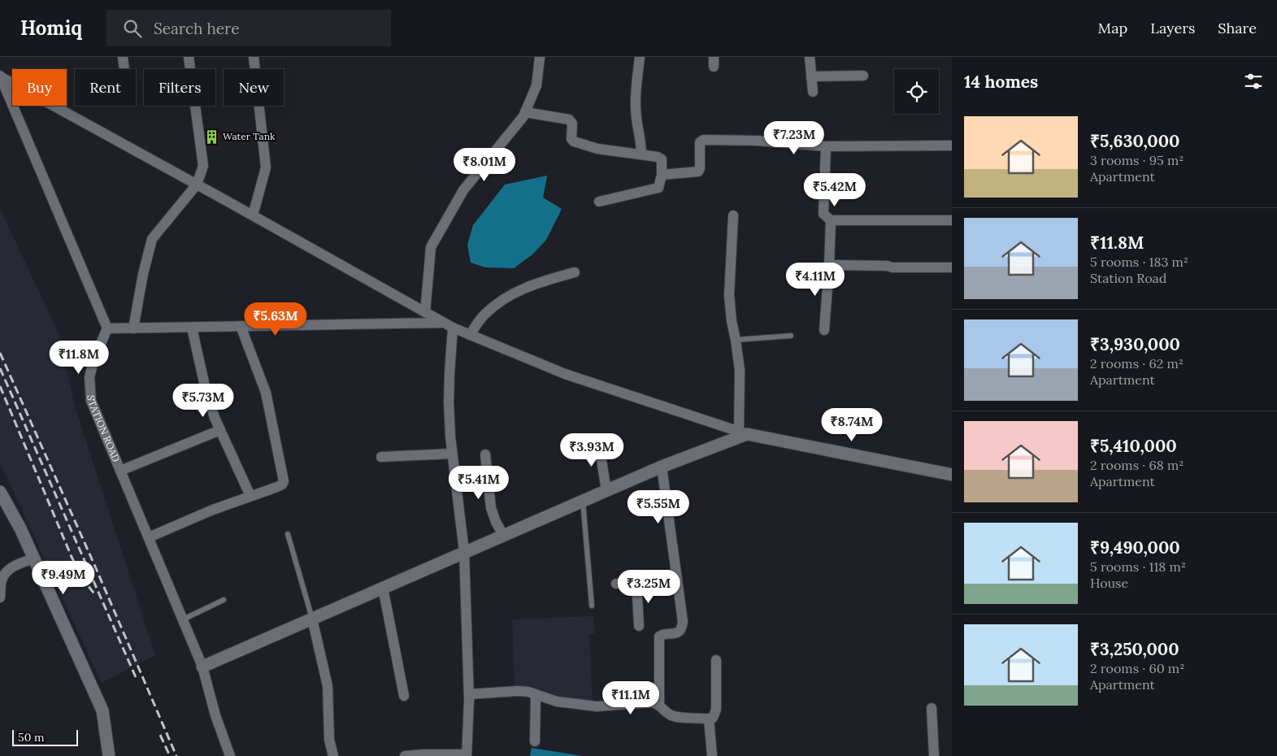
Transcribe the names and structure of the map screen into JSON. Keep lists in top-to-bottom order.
{
  "streets": {
    "street": ["STATION ROAD"]
  },
  "places": {
    "building": ["Water Tank"]
  },
  "scale_bar": "50 m",
  "page": {
    "header": "Homiq",
    "search": "Search here",
    "nav": ["Map", "Layers", "Share"],
    "heading": "14 homes",
    "chip": [
      "Buy",
      "Rent",
      "Filters",
      "New"
    ],
    "list": [
      {
        "name": "₹5,630,000",
        "note": "3 rooms · 95 m² · Apartment"
      },
      {
        "name": "₹11.8M",
        "note": "5 rooms · 183 m² · Station Road"
      },
      {
        "name": "₹3,930,000",
        "note": "2 rooms · 62 m² · Apartment"
      },
      {
        "name": "₹5,410,000",
        "note": "2 rooms · 68 m² · Apartment"
      },
      {
        "name": "₹9,490,000",
        "note": "5 rooms · 118 m² · House"
      },
      {
        "name": "₹3,250,000",
        "note": "2 rooms · 60 m² · Apartment"
      }
    ],
    "price": [
      "₹7.23M",
      "₹8.01M",
      "₹5.42M",
      "₹4.11M",
      "₹5.63M",
      "₹11.8M",
      "₹5.73M",
      "₹8.74M",
      "₹3.93M",
      "₹5.41M",
      "₹5.55M",
      "₹9.49M",
      "₹3.25M",
      "₹11.1M"
    ],
    "scale": "50 m"
  }
}
